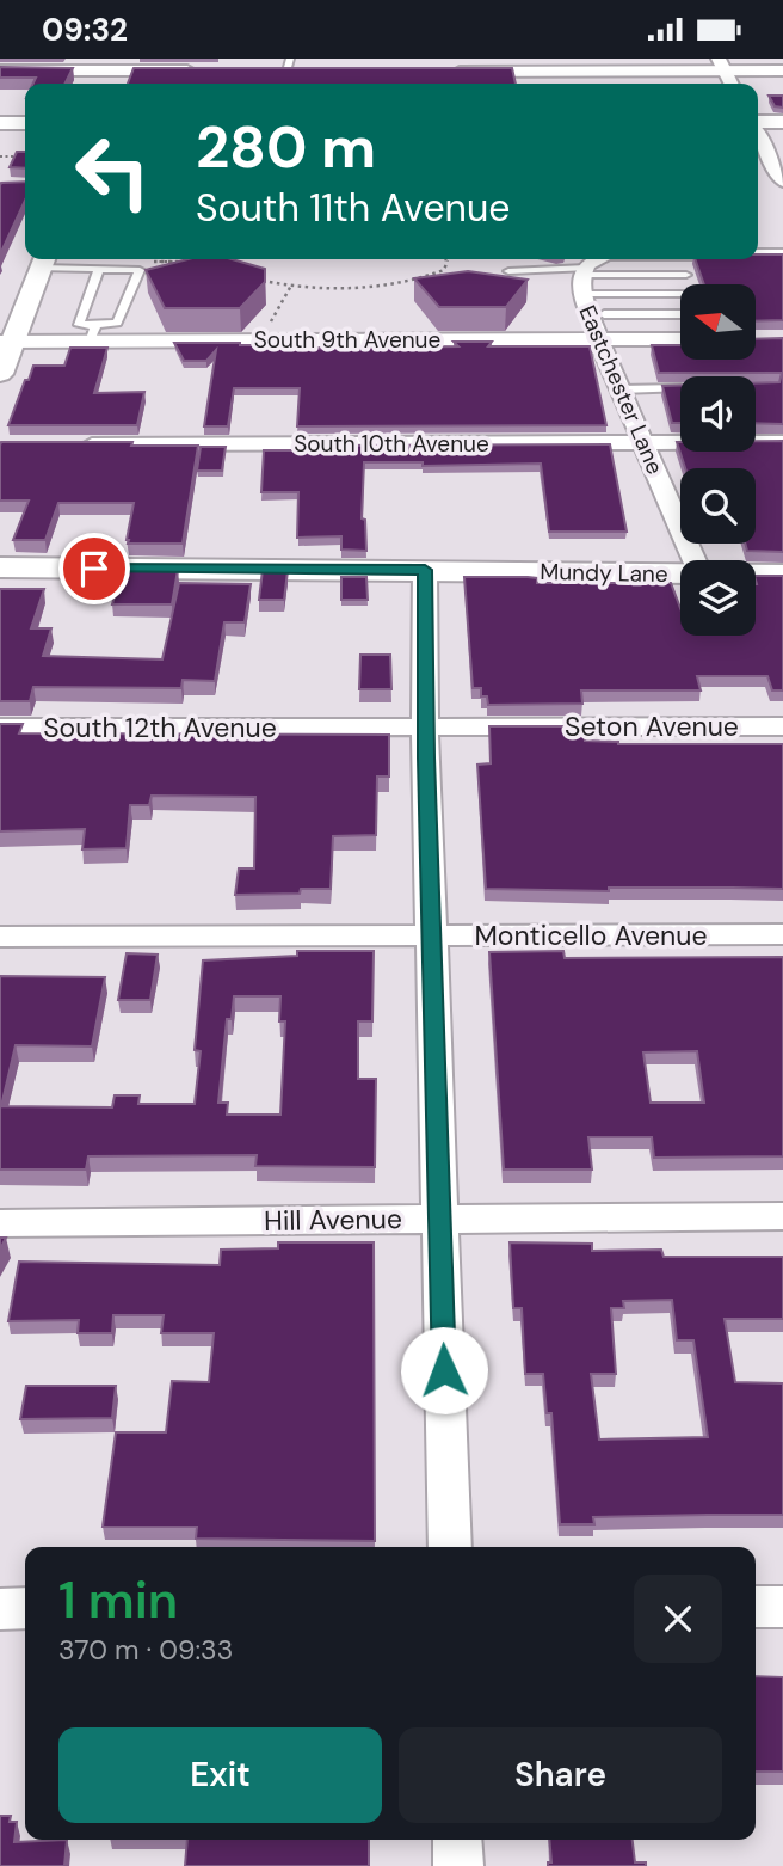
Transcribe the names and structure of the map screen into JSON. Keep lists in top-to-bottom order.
{
  "streets": {
    "street": [
      "South 9th Avenue",
      "Eastchester Lane",
      "South 10th Avenue",
      "Mundy Lane",
      "Seton Avenue",
      "South 12th Avenue",
      "Monticello Avenue",
      "Hill Avenue"
    ]
  },
  "crossings": [
    ["South 9th Avenue", "Eastchester Lane"],
    ["Eastchester Lane", "South 10th Avenue"],
    ["Seton Avenue", "South 12th Avenue"]
  ],
  "north": "left",
  "page": {
    "status": "09:32",
    "turn": ["280 m", "South 11th Avenue"],
    "heading": ["1 min", "370 m · 09:33"],
    "buttons": ["Exit", "Share"]
  }
}
